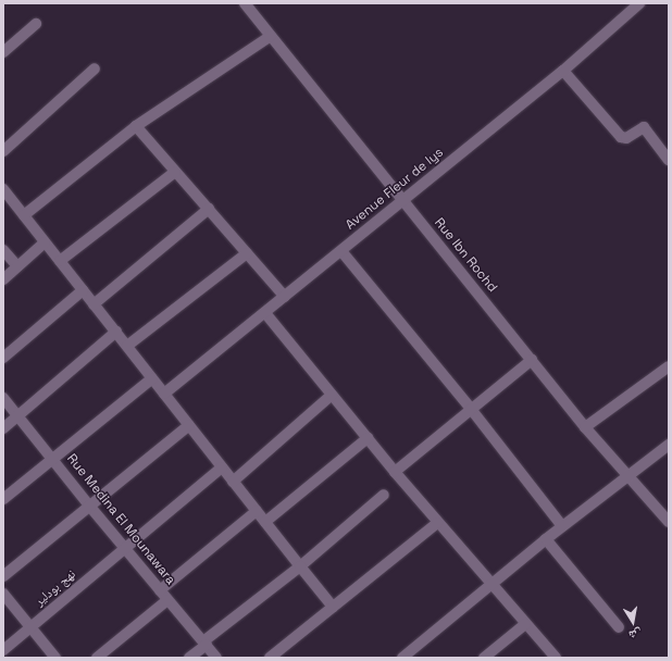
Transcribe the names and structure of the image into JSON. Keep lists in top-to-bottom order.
{
  "streets": {
    "street": [
      "Avenue Fleur de lys",
      "Rue Ibn Rochd",
      "Rue Medina El Mounawara",
      "نهج بودلير"
    ]
  },
  "crossings": [
    ["Avenue Fleur de lys", "Rue Ibn Rochd"],
    ["Rue Medina El Mounawara", "نهج بودلير"]
  ],
  "north": "bottom"
}
